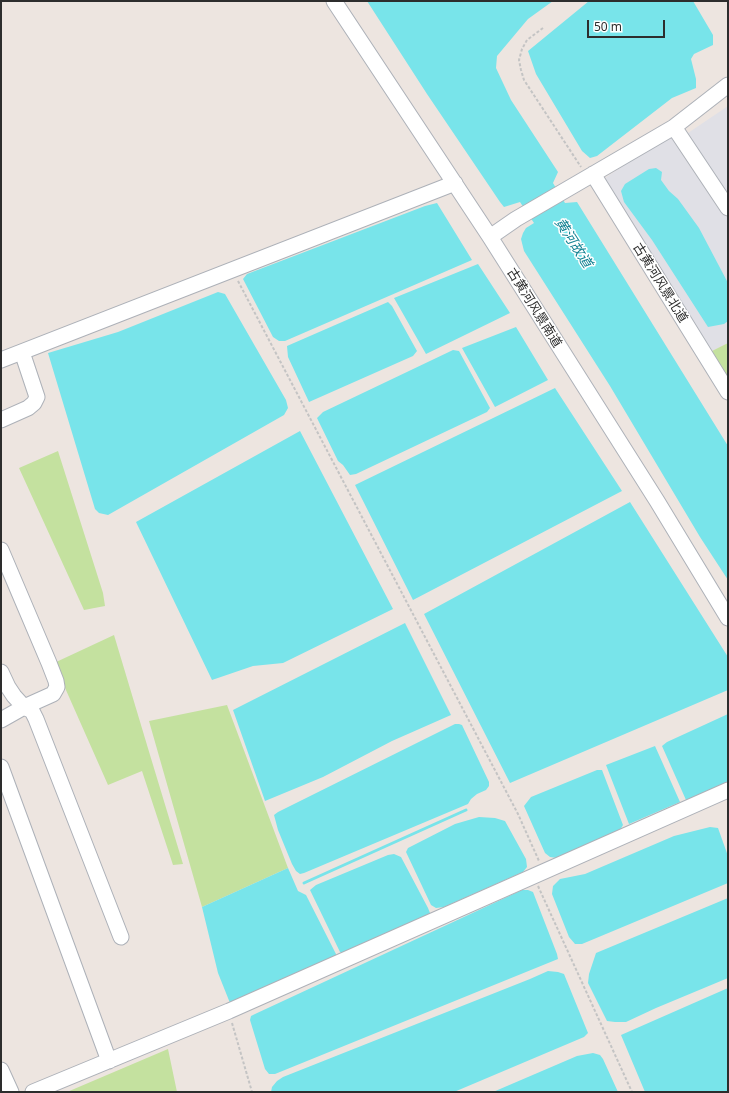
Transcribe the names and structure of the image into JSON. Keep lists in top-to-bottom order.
{
  "streets": {
    "street": ["古黄河风景北道", "古黄河风景南道"]
  },
  "water": ["黄河故道"],
  "scale_bar": "50 m"
}
